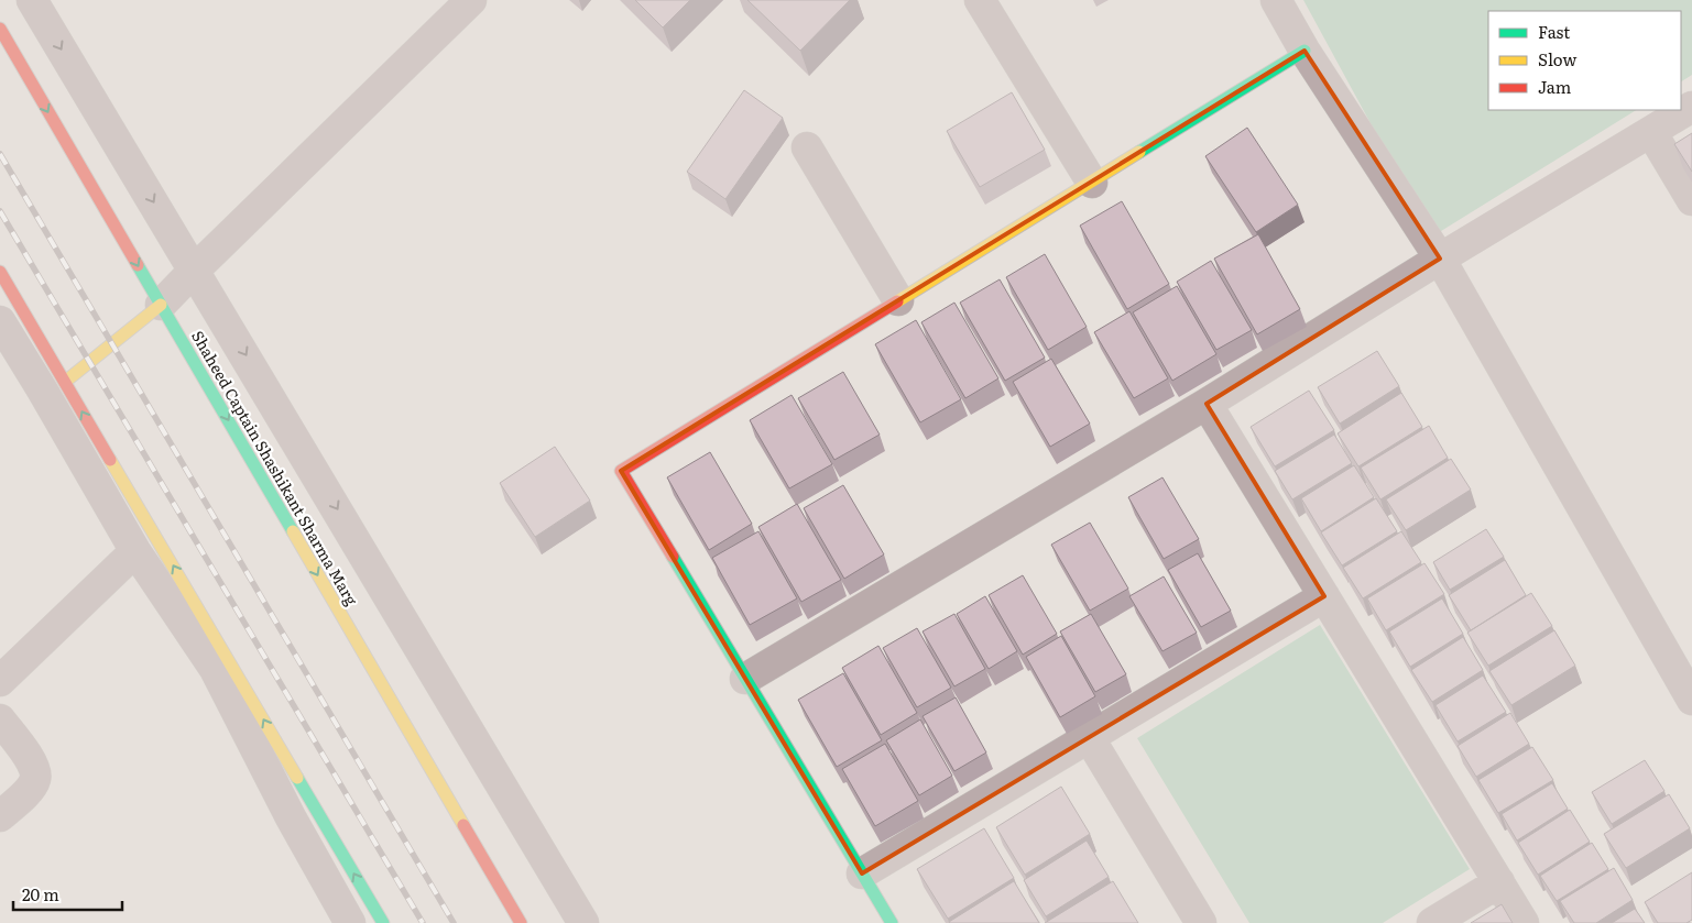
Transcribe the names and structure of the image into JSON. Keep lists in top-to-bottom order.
{
  "streets": {
    "main road": ["Shaheed Captain Shashikant Sharma Marg"]
  },
  "one_way": ["Shaheed Captain Shashikant Sharma Marg"],
  "legend": ["Fast", "Slow", "Jam"],
  "scale_bar": "20 m"
}
